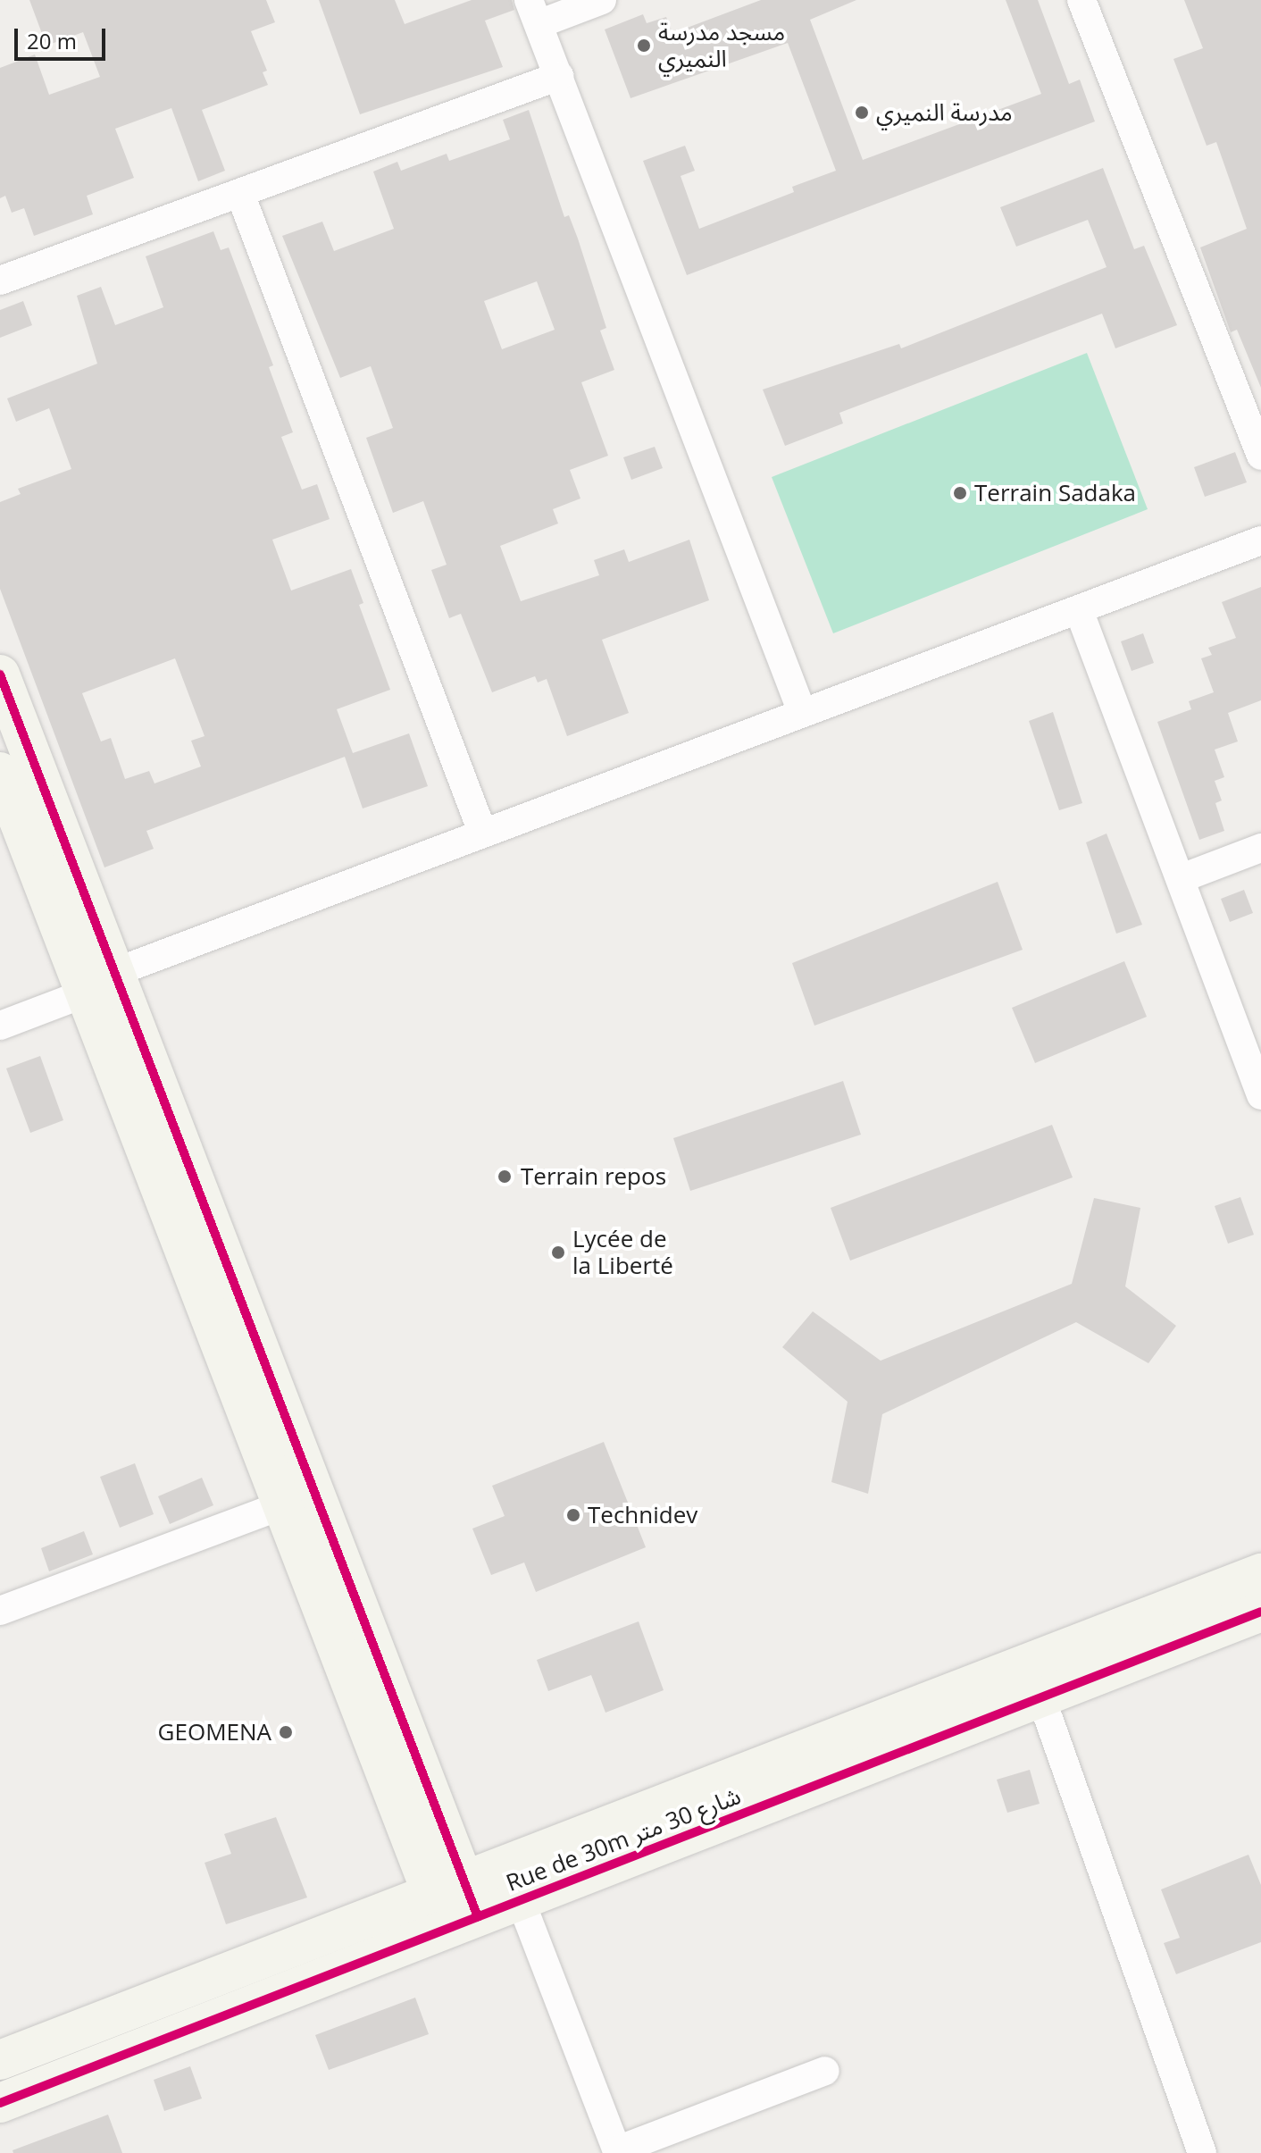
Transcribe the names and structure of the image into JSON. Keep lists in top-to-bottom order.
{
  "streets": {
    "street": ["Rue de 30m شارع 30 متر"]
  },
  "places": [
    "مسجد مدرسة النميري",
    "مدرسة النميري",
    "Terrain Sadaka",
    "Terrain repos",
    "Lycée de la Liberté",
    "Technidev",
    "GEOMENA"
  ],
  "scale_bar": "20 m"
}
